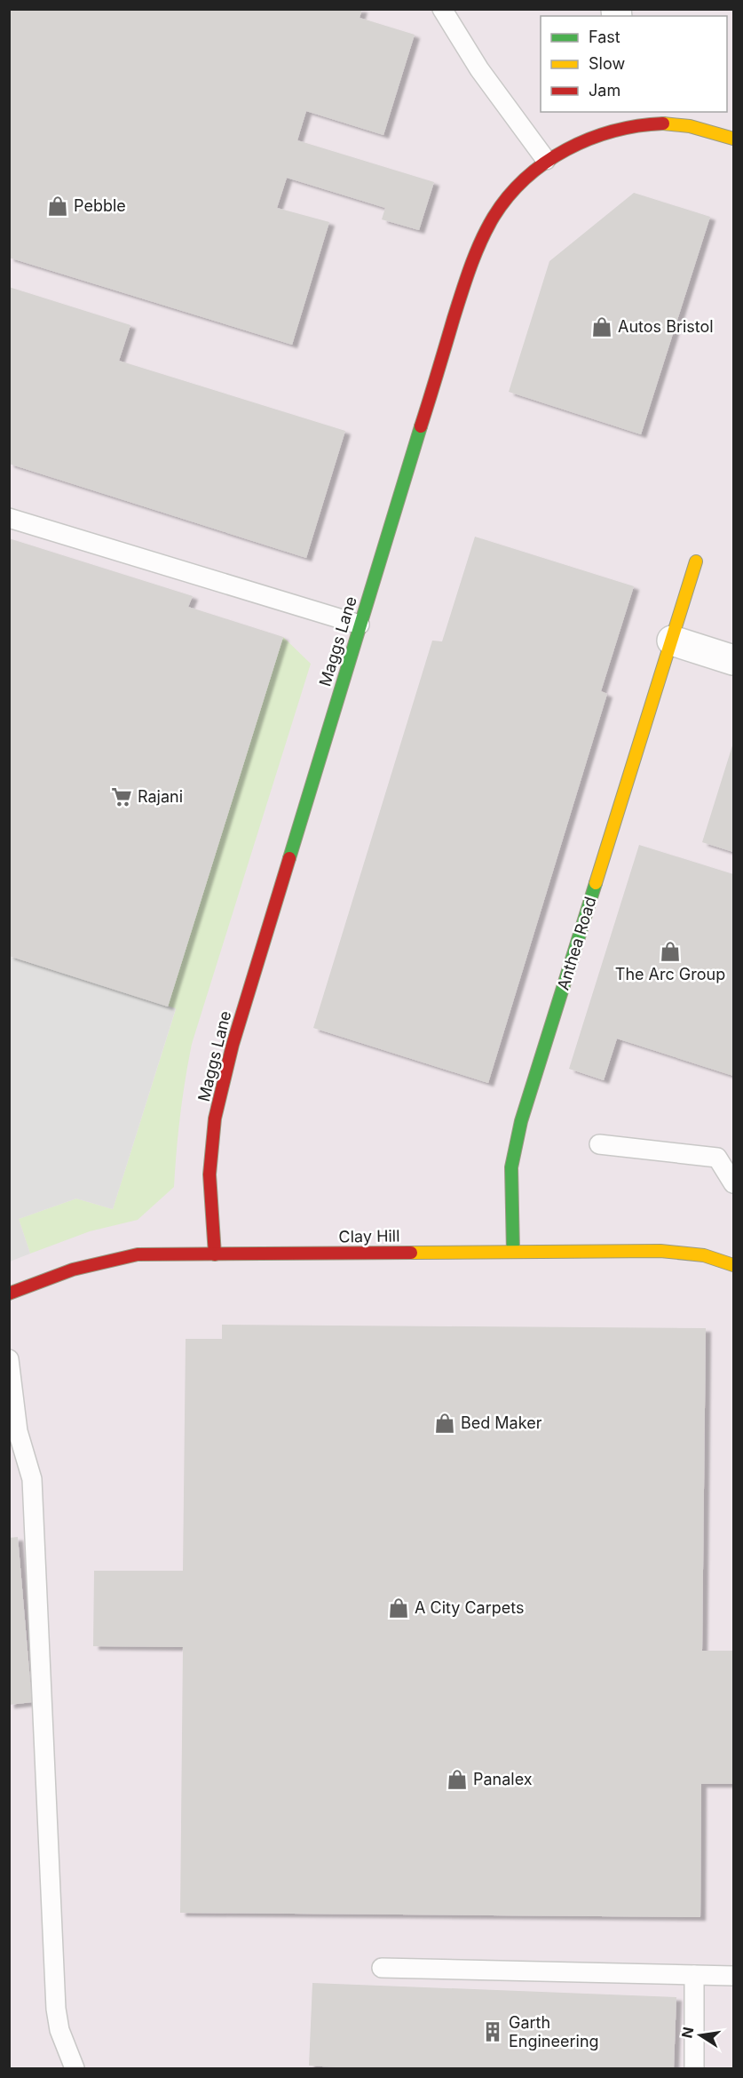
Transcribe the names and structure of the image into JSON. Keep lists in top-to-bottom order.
{
  "streets": {
    "street": ["Maggs Lane", "Anthea Road", "Clay Hill"]
  },
  "crossings": [
    ["Maggs Lane", "Clay Hill"],
    ["Anthea Road", "Clay Hill"]
  ],
  "places": {
    "shop": [
      "Pebble",
      "Autos Bristol",
      "The Arc Group",
      "Bed Maker",
      "A City Carpets",
      "Panalex"
    ],
    "supermarket": ["Rajani"],
    "building": ["Garth Engineering"]
  },
  "legend": ["Fast", "Slow", "Jam"],
  "north": "left"
}
